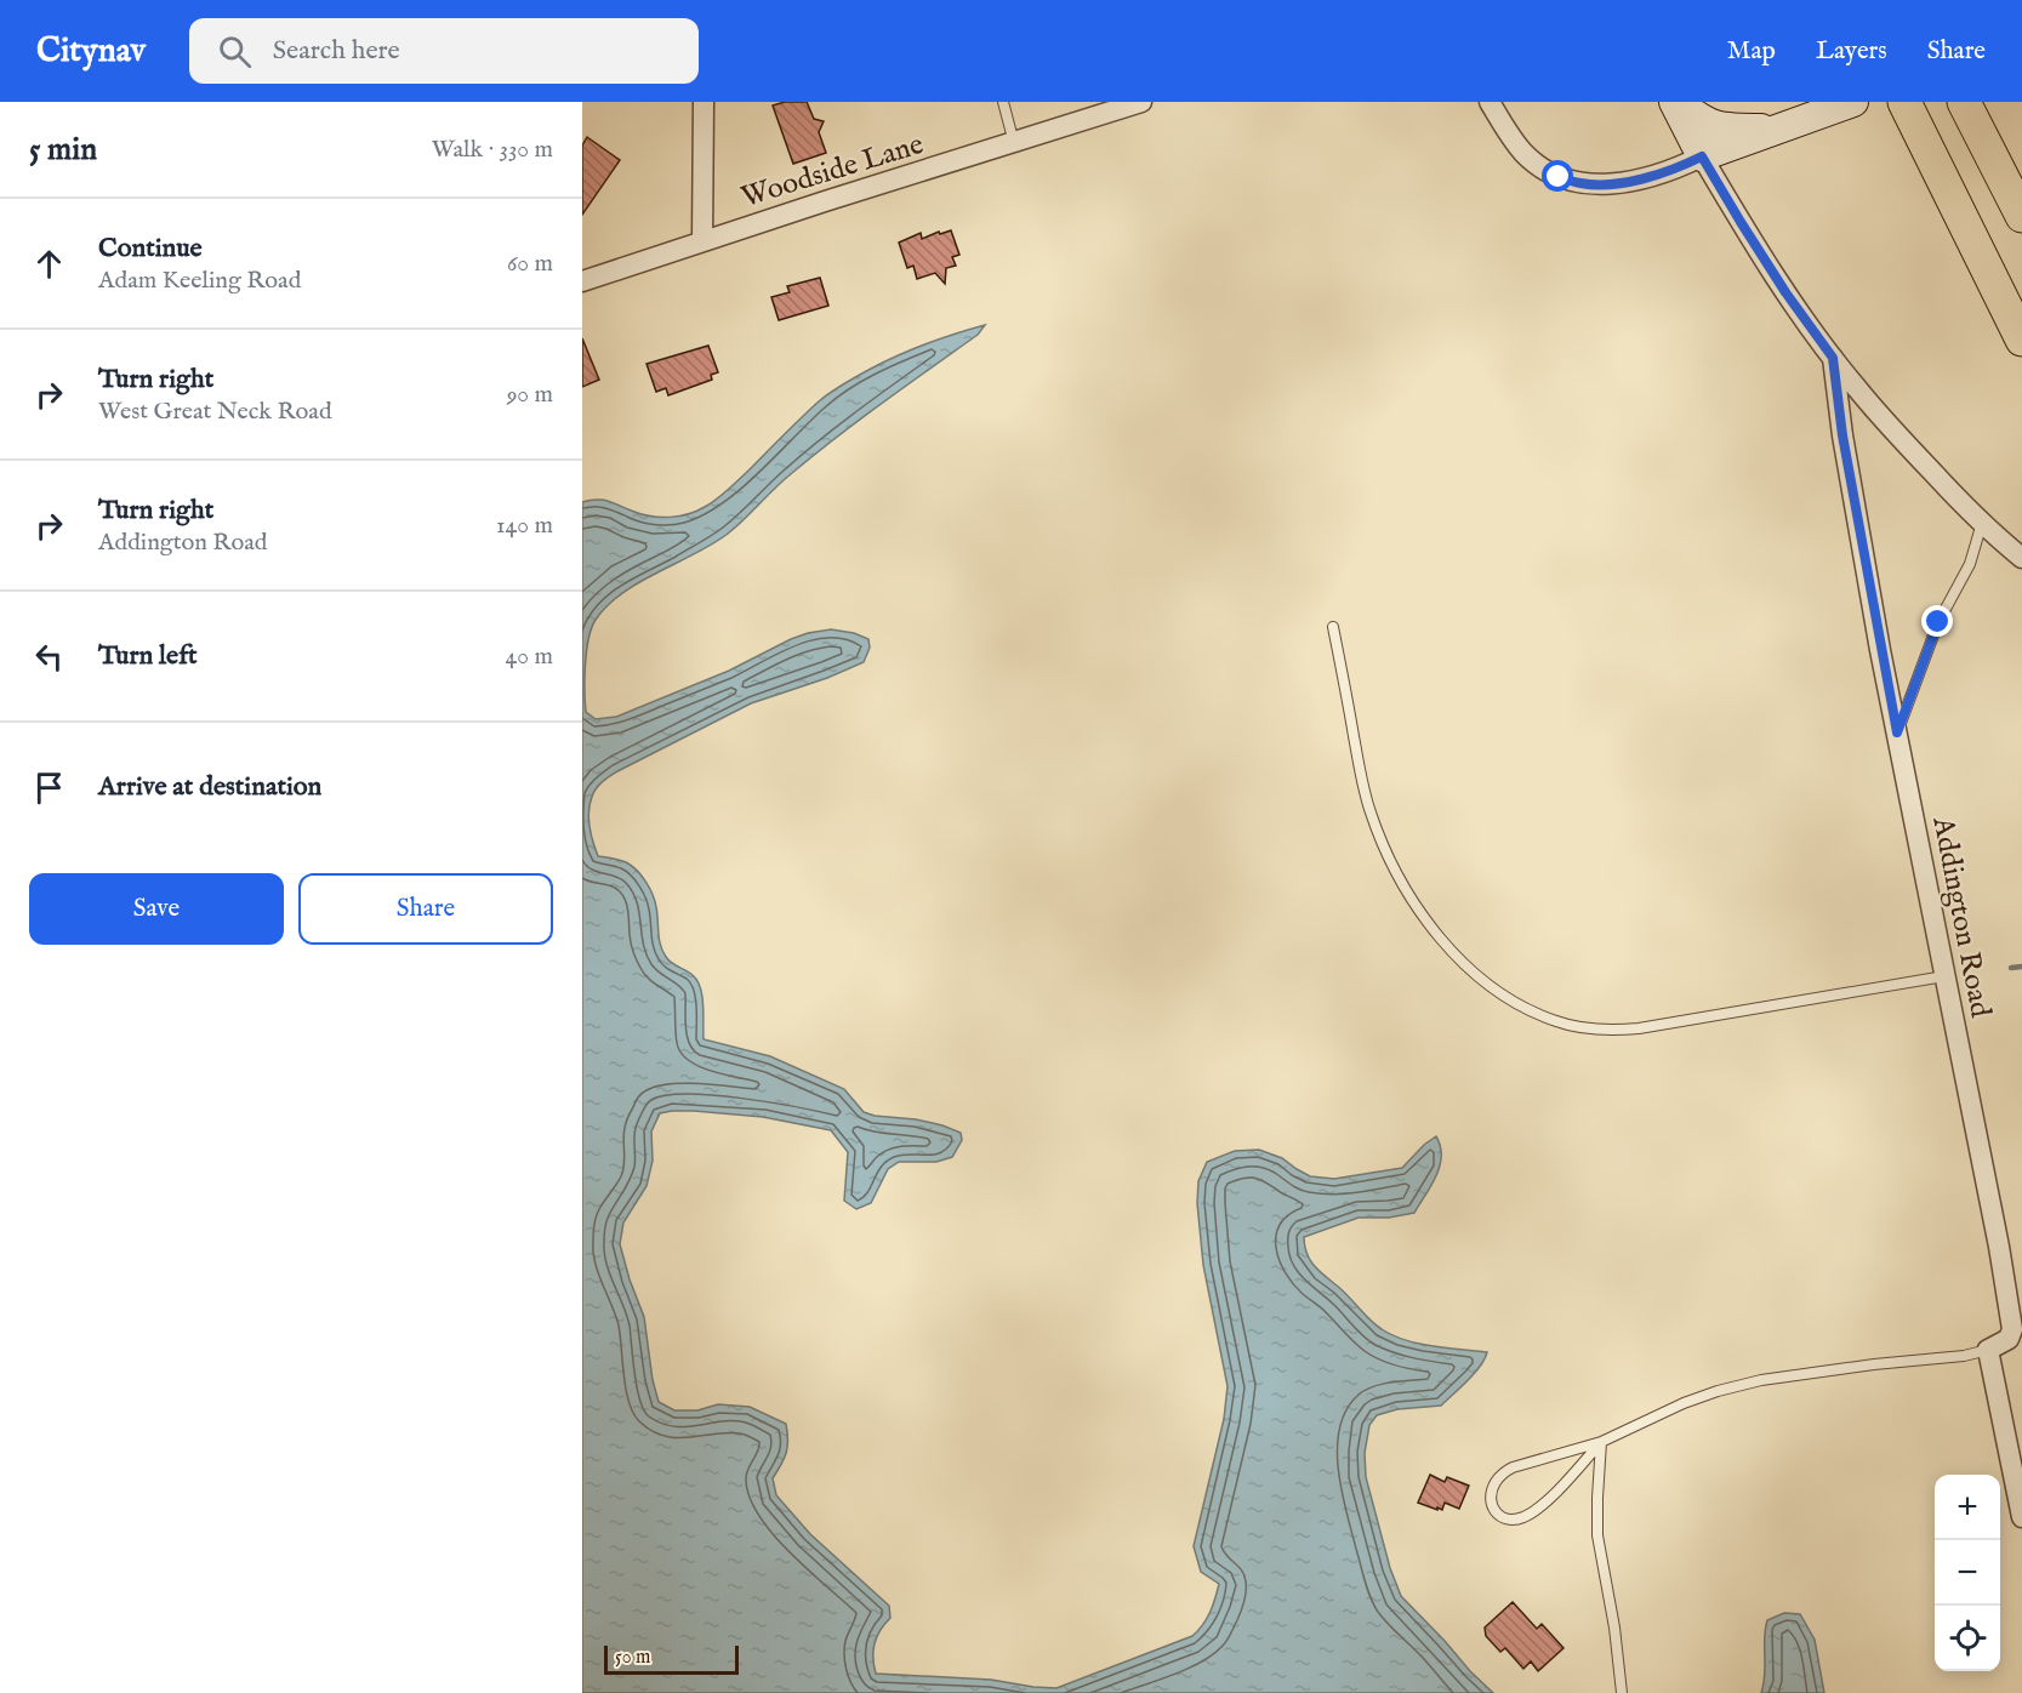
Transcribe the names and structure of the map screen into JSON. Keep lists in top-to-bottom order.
{
  "streets": {
    "street": ["Woodside Lane", "Addington Road"]
  },
  "scale_bar": "50 m",
  "page": {
    "header": "Citynav",
    "search": "Search here",
    "nav": ["Map", "Layers", "Share"],
    "heading": ["5 min", "Walk · 330 m"],
    "list": [
      ["Continue", "Adam Keeling Road", "60 m"],
      ["Turn right", "West Great Neck Road", "90 m"],
      ["Turn right", "Addington Road", "140 m"],
      ["Turn left", "40 m"],
      "Arrive at destination"
    ],
    "buttons": ["Save", "Share"],
    "map_buttons": ["+", "−"],
    "scale": "50 m"
  }
}
